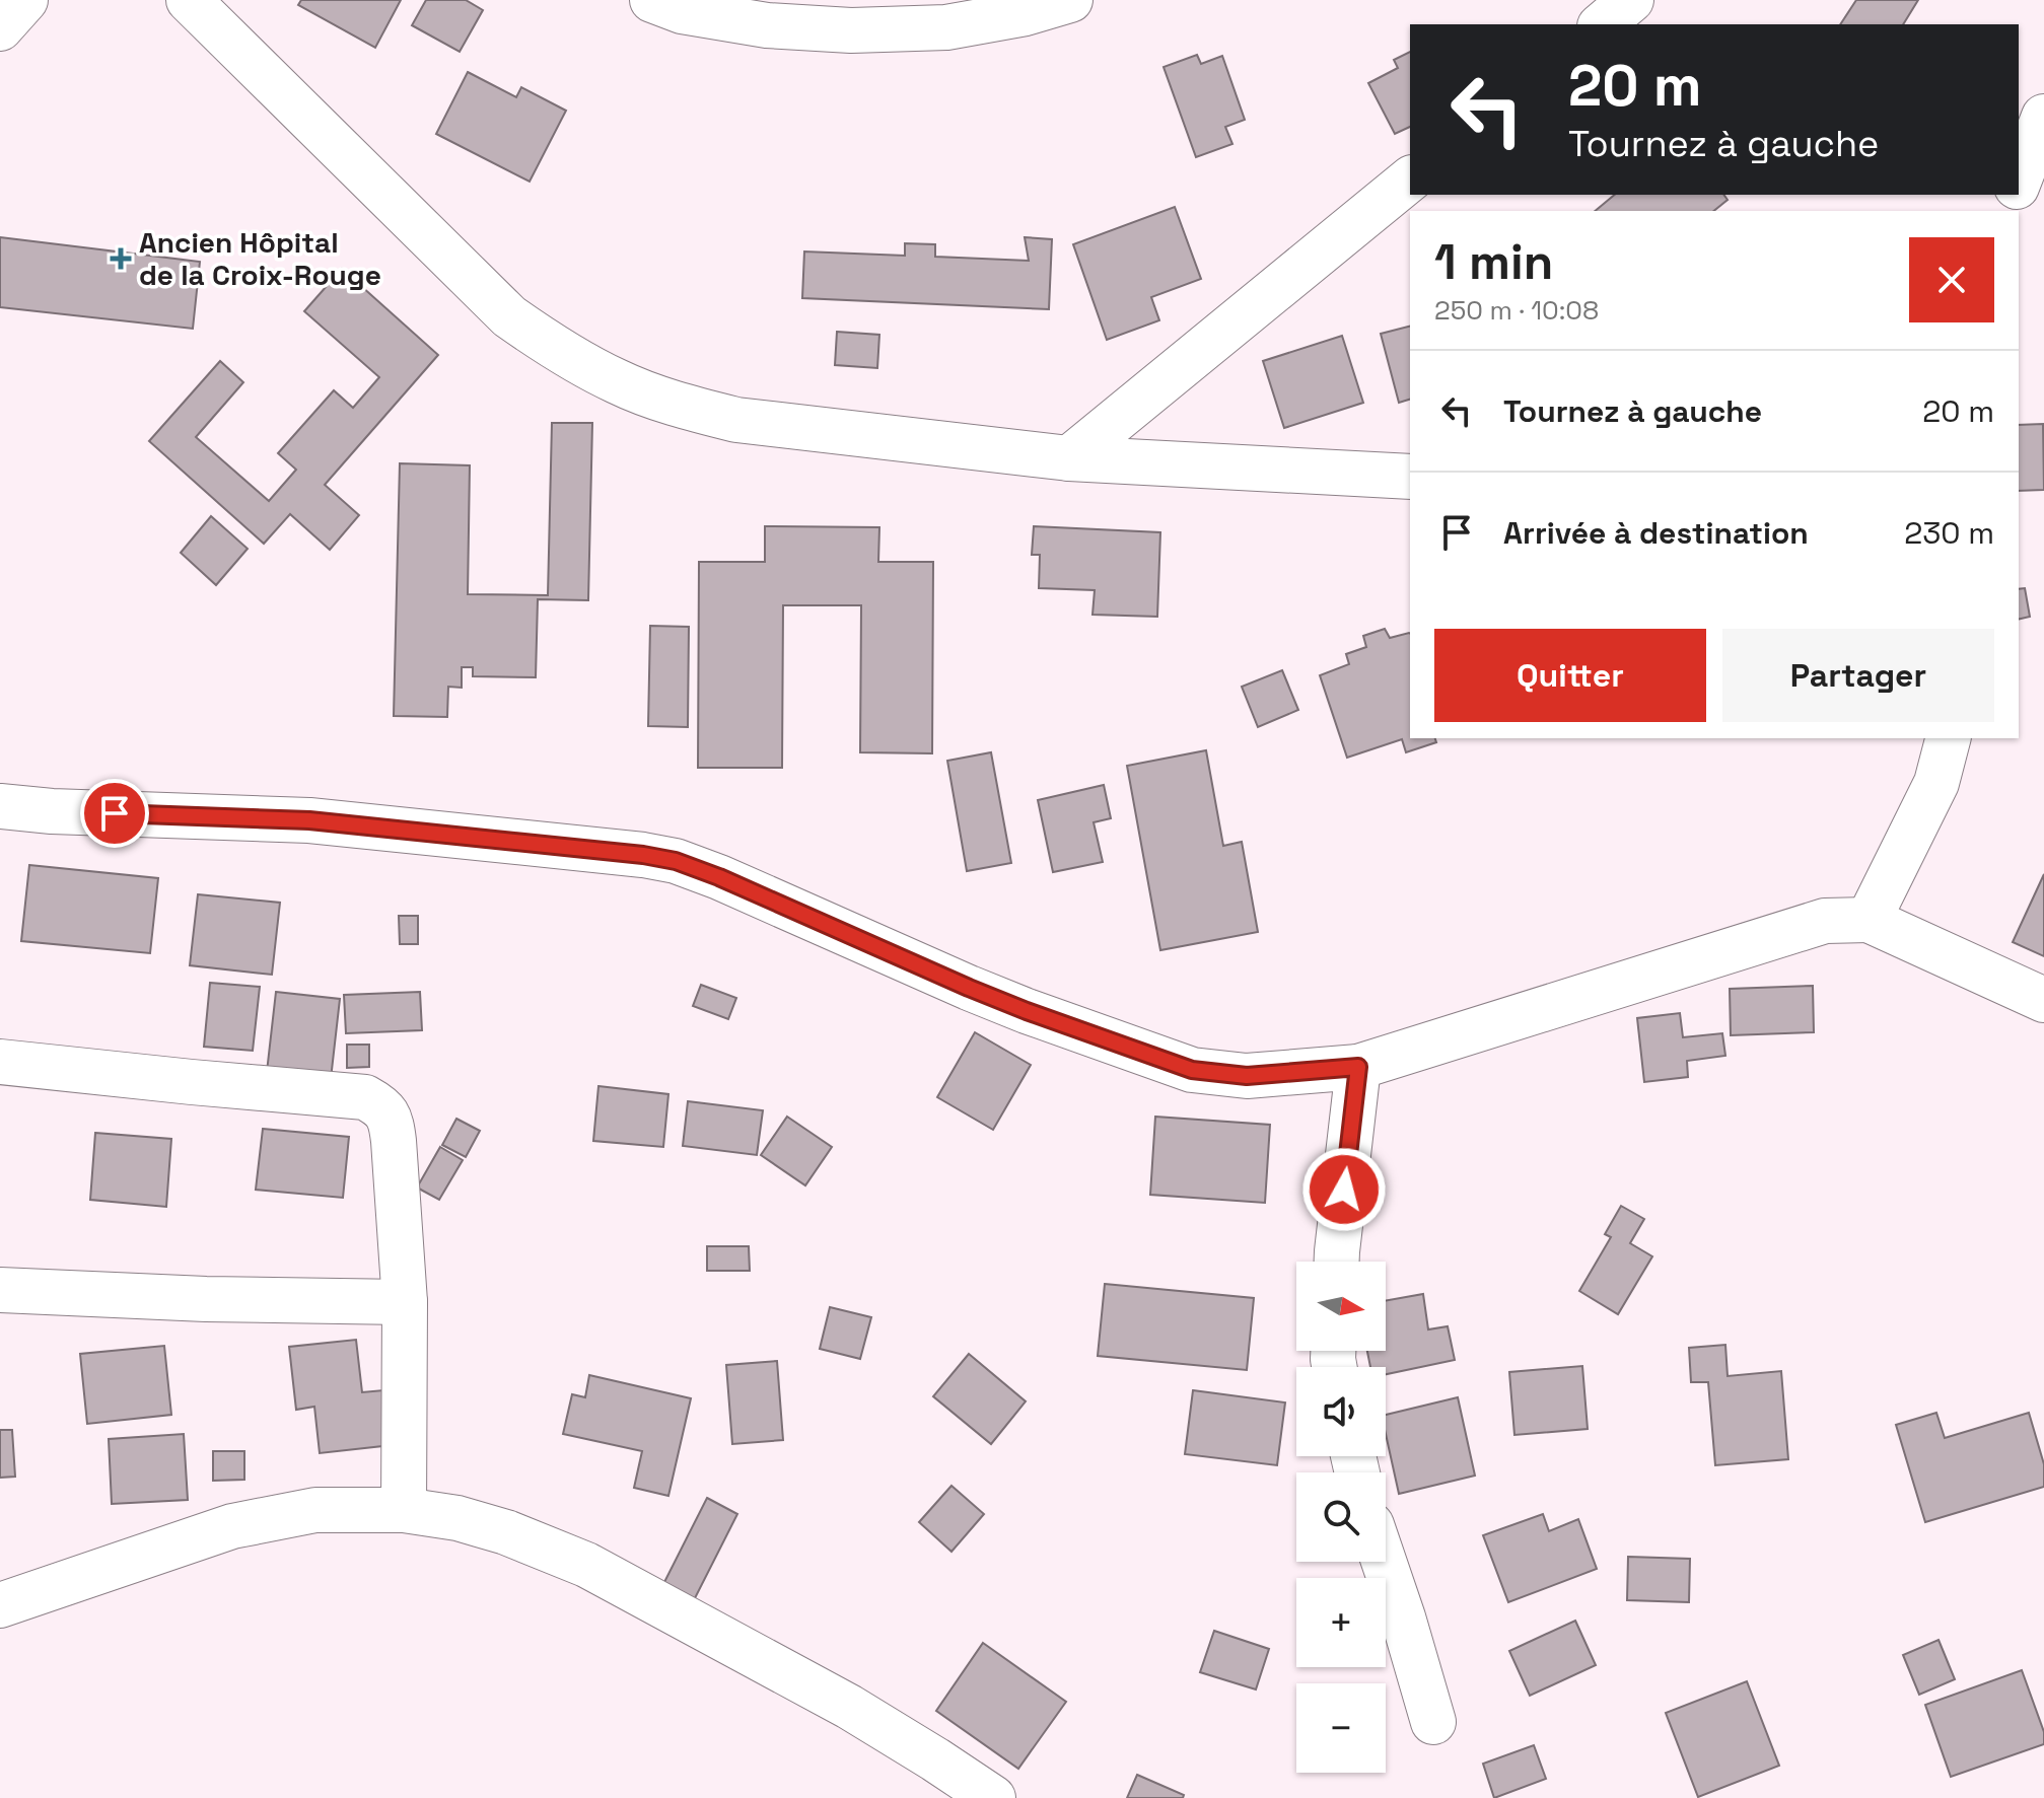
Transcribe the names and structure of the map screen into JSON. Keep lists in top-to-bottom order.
{
  "places": {
    "health": ["Ancien Hôpital de la Croix-Rouge"]
  },
  "north": "right",
  "page": {
    "turn": ["20 m", "Tournez à gauche"],
    "heading": ["1 min", "250 m · 10:08"],
    "list": [
      {
        "name": "Tournez à gauche",
        "value": "20 m"
      },
      {
        "name": "Arrivée à destination",
        "value": "230 m"
      }
    ],
    "buttons": ["Quitter", "Partager"],
    "map_buttons": ["+", "−"]
  }
}
